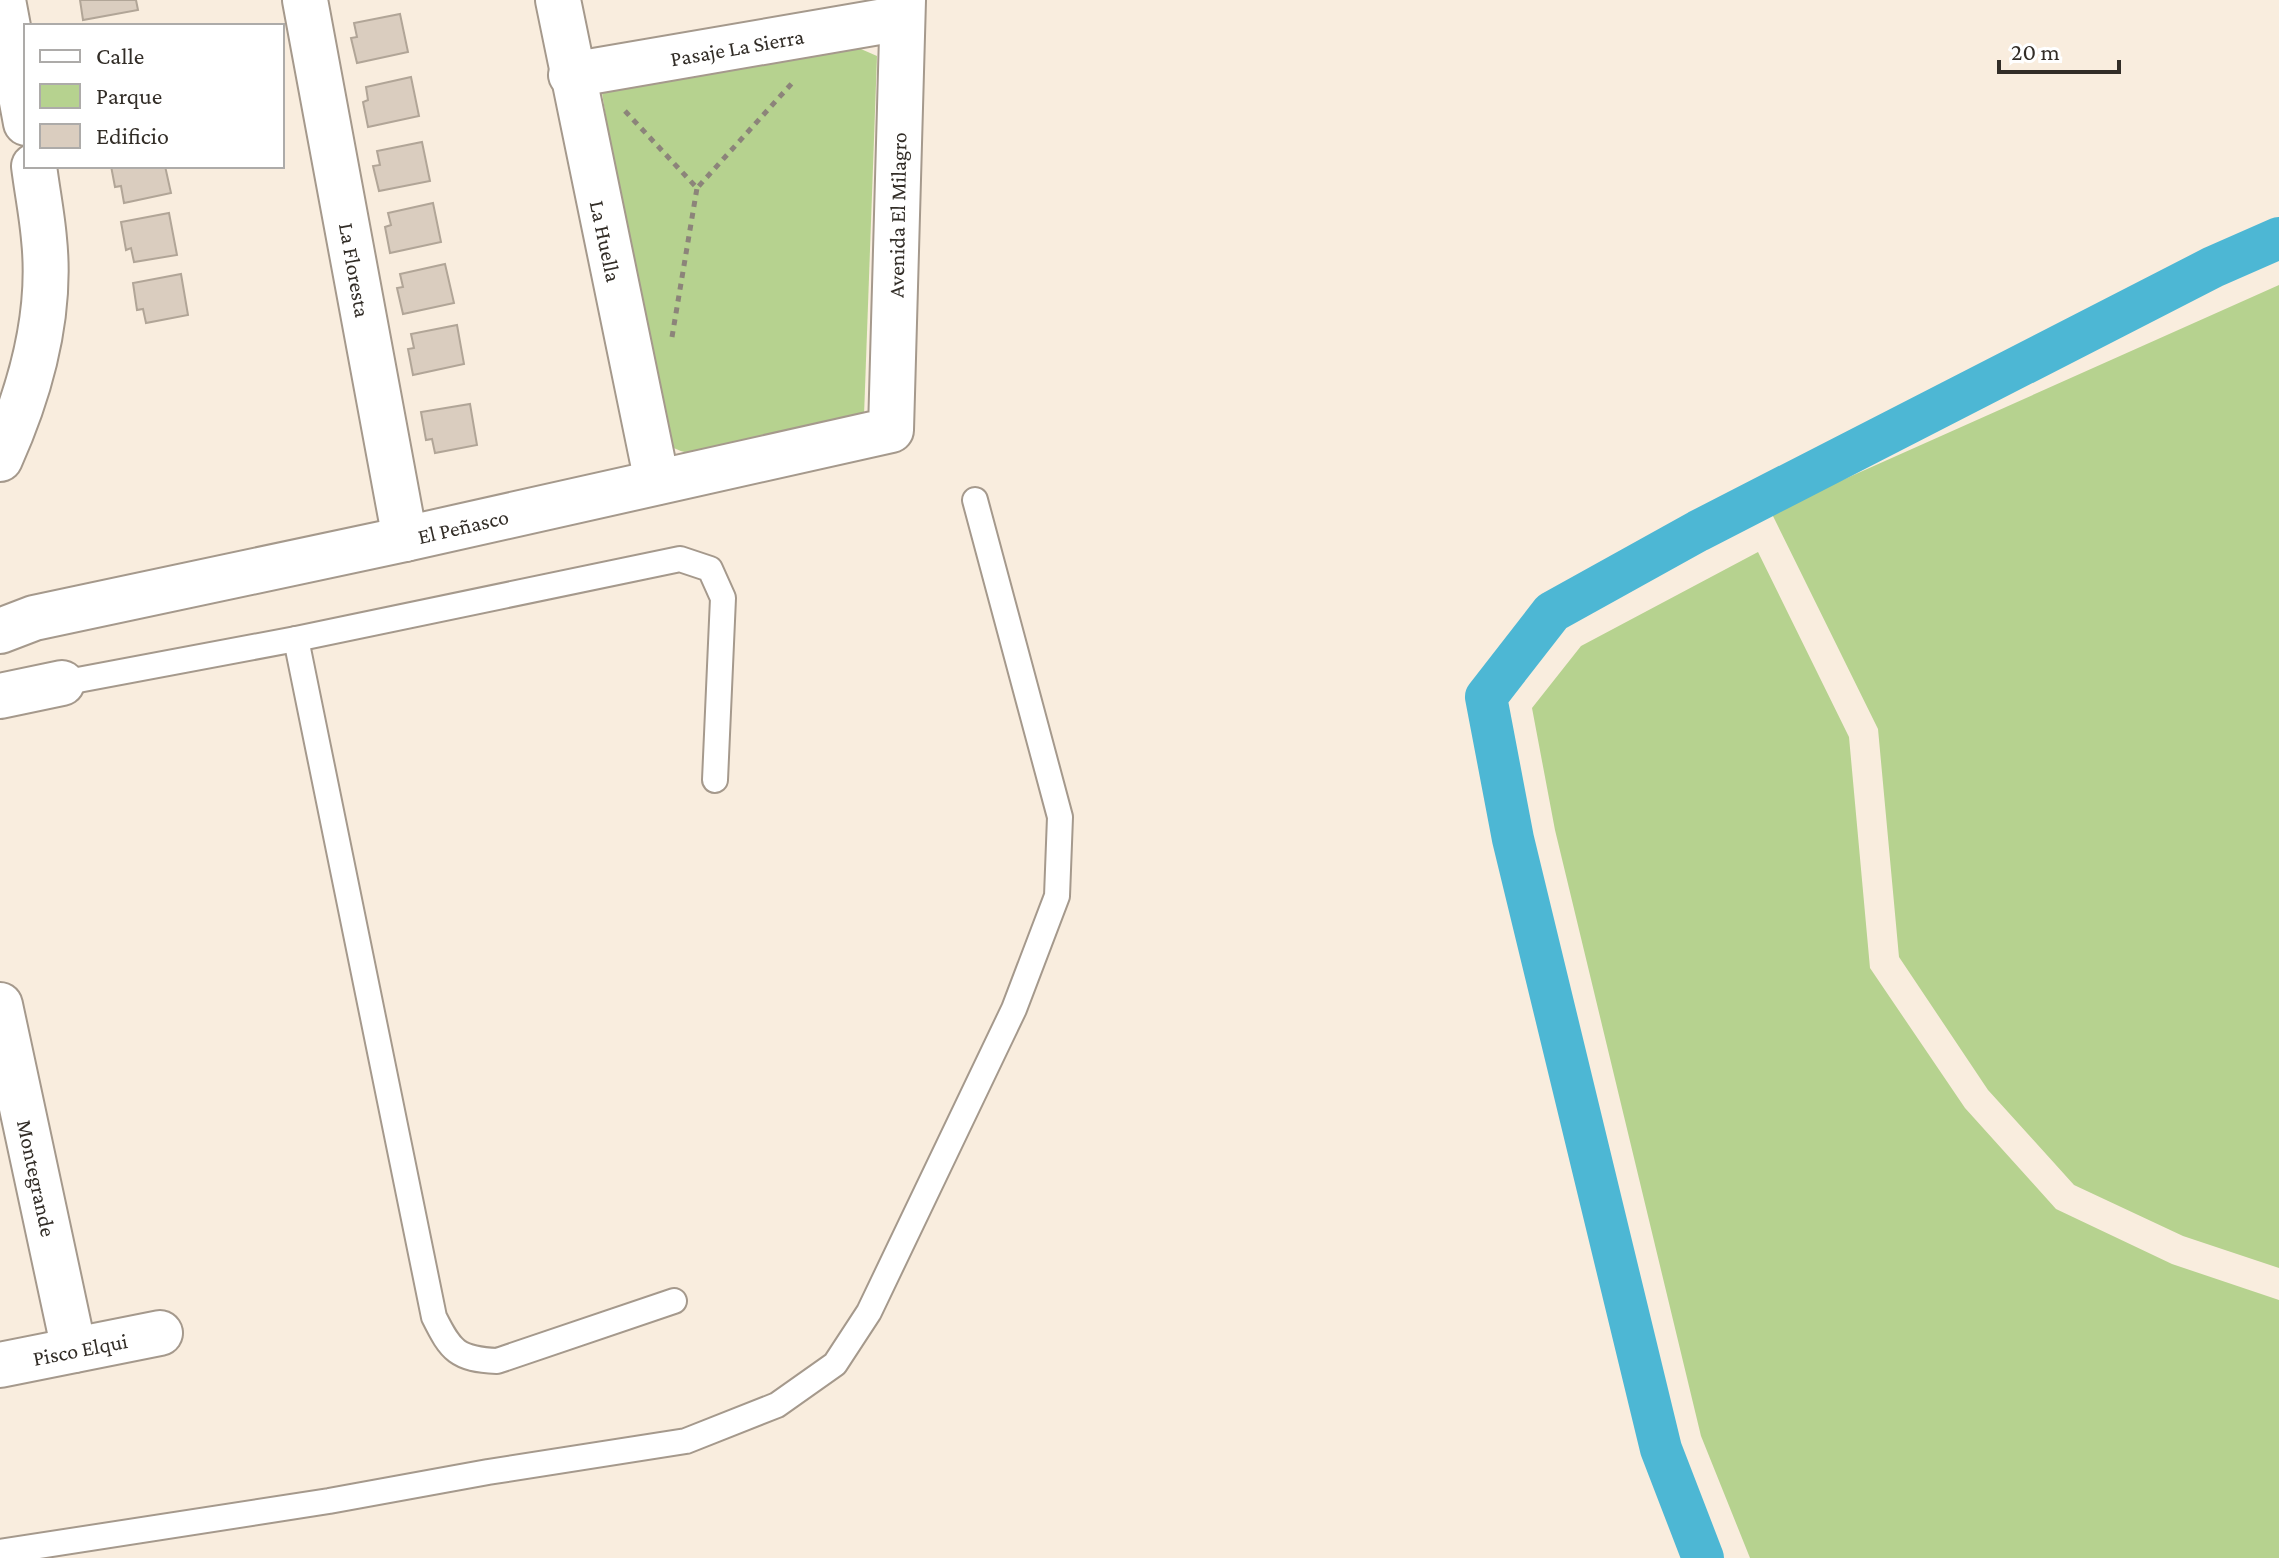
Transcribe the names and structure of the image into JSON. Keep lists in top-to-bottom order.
{
  "streets": {
    "street": [
      "Pasaje La Sierra",
      "Avenida El Milagro",
      "La Huella",
      "La Floresta",
      "El Peñasco",
      "Montegrande",
      "Pisco Elqui"
    ]
  },
  "crossings": [
    ["Pasaje La Sierra", "Avenida El Milagro"],
    ["Pasaje La Sierra", "La Huella"],
    ["Avenida El Milagro", "El Peñasco"],
    ["La Huella", "El Peñasco"],
    ["La Floresta", "El Peñasco"],
    ["Montegrande", "Pisco Elqui"]
  ],
  "legend": ["Calle", "Parque", "Edificio"],
  "scale_bar": "20 m"
}
